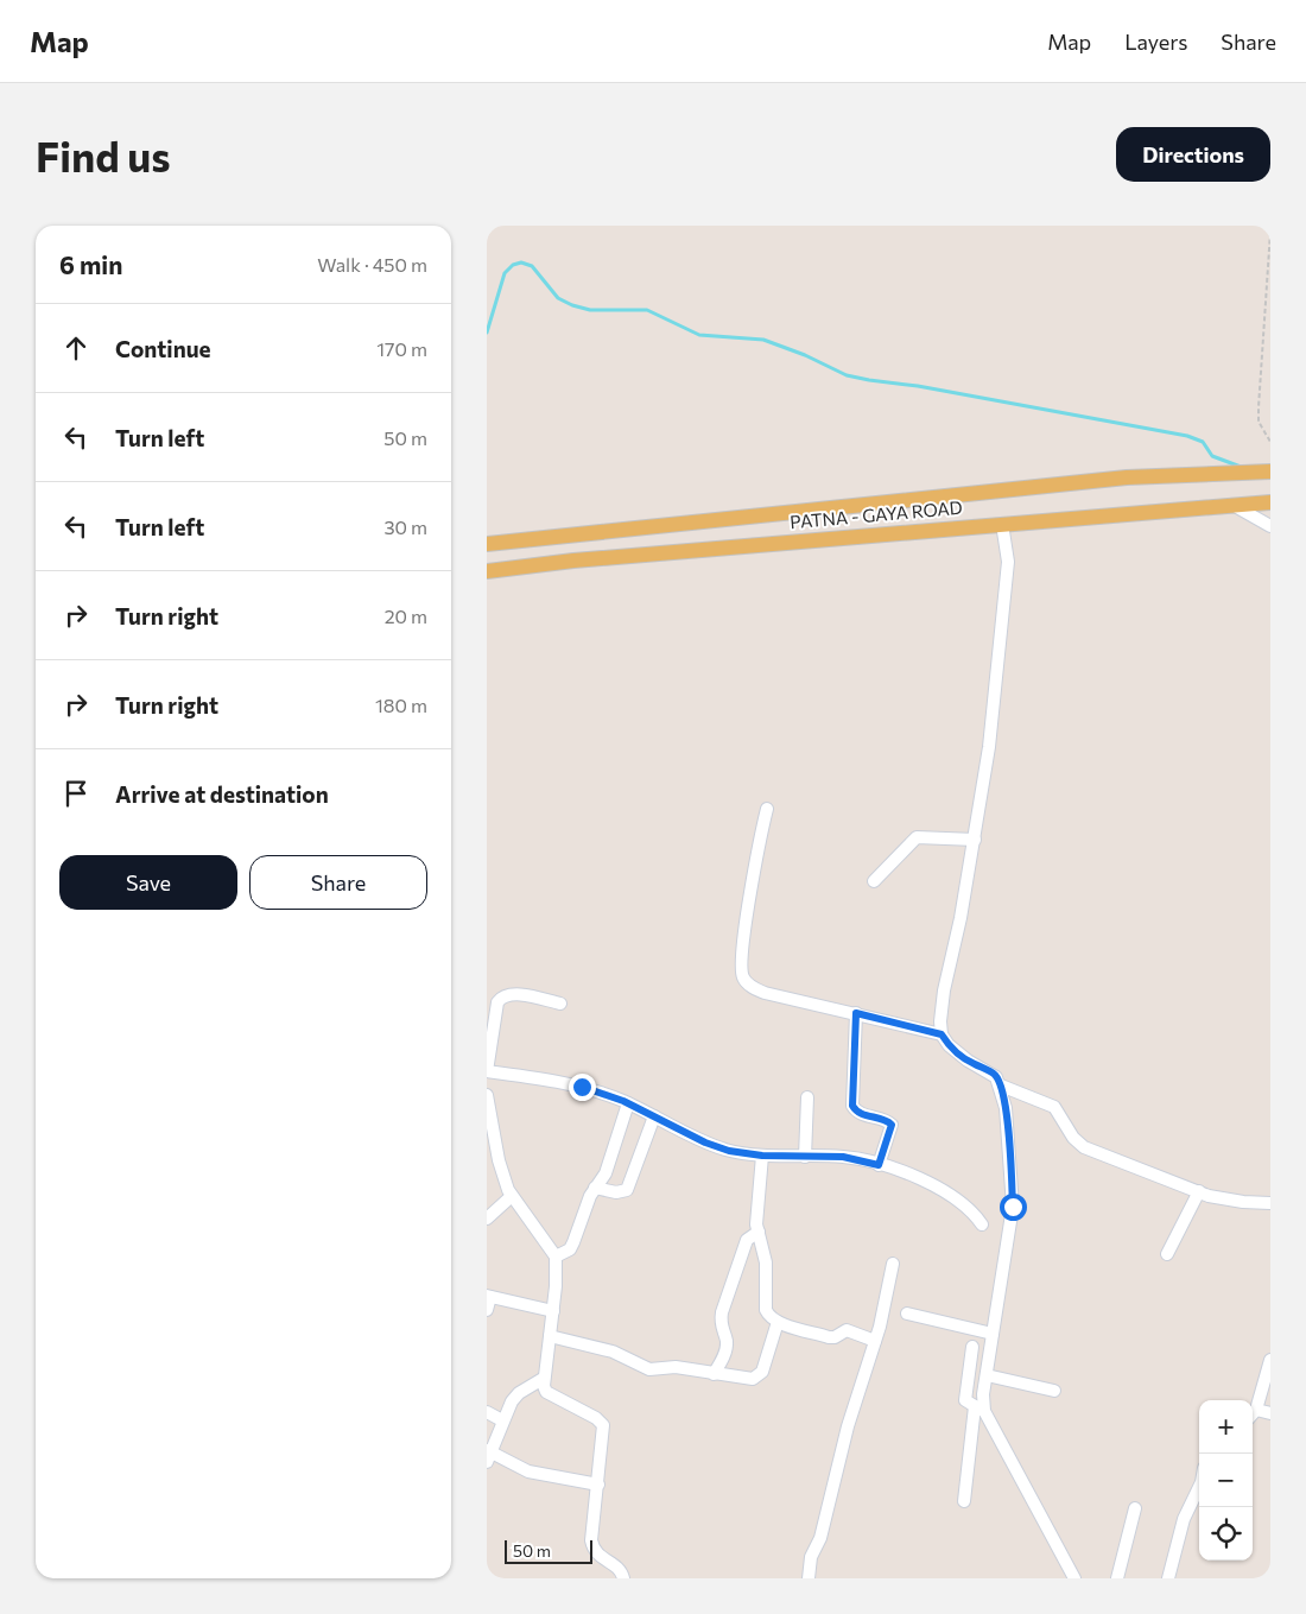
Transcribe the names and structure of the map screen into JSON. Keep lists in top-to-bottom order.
{
  "streets": {
    "main road": ["PATNA - GAYA ROAD"]
  },
  "scale_bar": "50 m",
  "page": {
    "header": "Map",
    "nav": ["Map", "Layers", "Share"],
    "buttons": [
      "Directions",
      ["Save", "Share"]
    ],
    "title": "Find us",
    "heading": ["6 min", "Walk · 450 m"],
    "list": [
      ["Continue", "170 m"],
      ["Turn left", "50 m"],
      ["Turn left", "30 m"],
      ["Turn right", "20 m"],
      ["Turn right", "180 m"],
      "Arrive at destination"
    ],
    "map_buttons": ["+", "−"],
    "scale": "50 m"
  }
}
